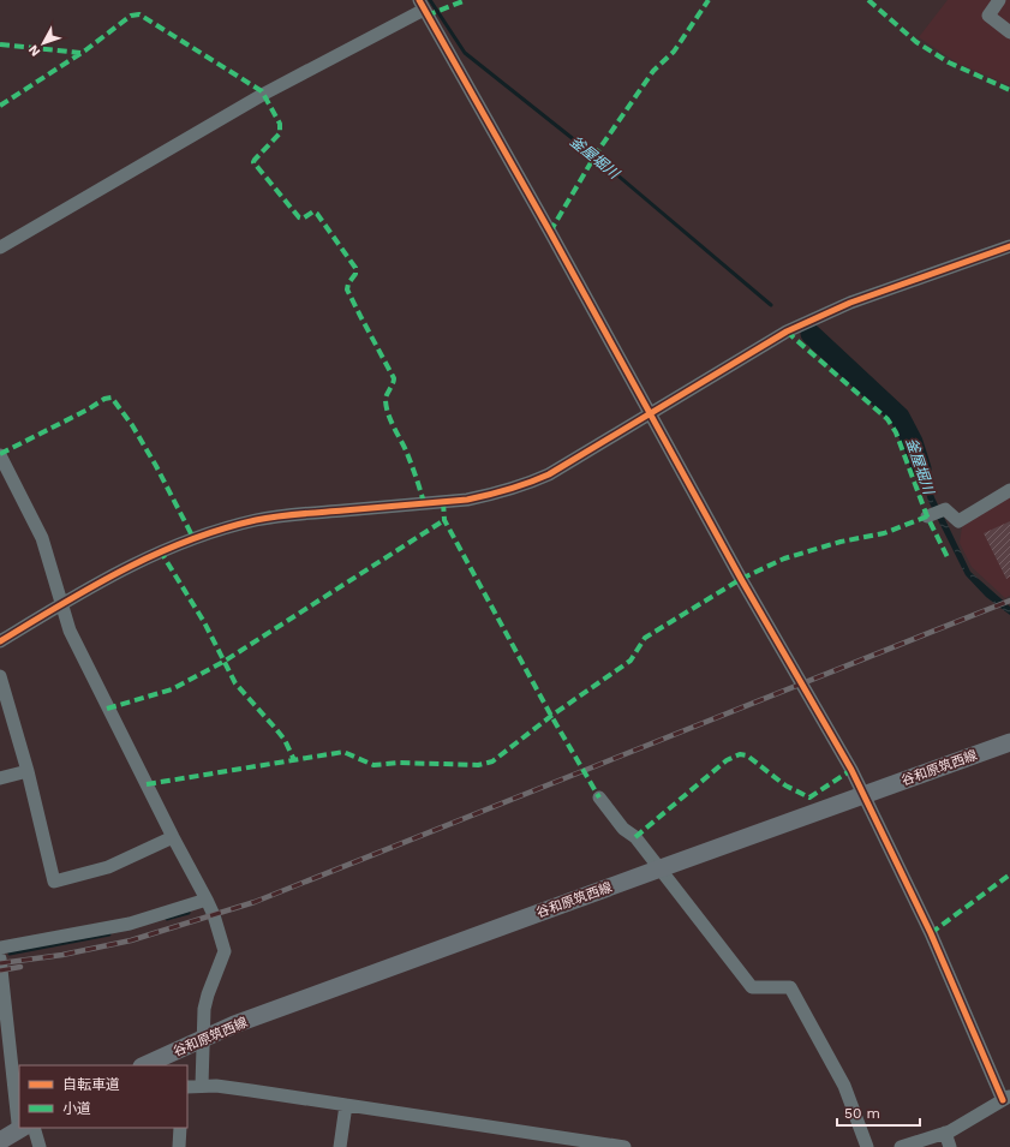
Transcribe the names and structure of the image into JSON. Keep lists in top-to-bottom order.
{
  "streets": {
    "main road": ["谷和原筑西線"]
  },
  "water": ["釜屋堀川"],
  "legend": ["自転車道", "小道"],
  "scale_bar": "50 m",
  "north": "bottom left"
}
